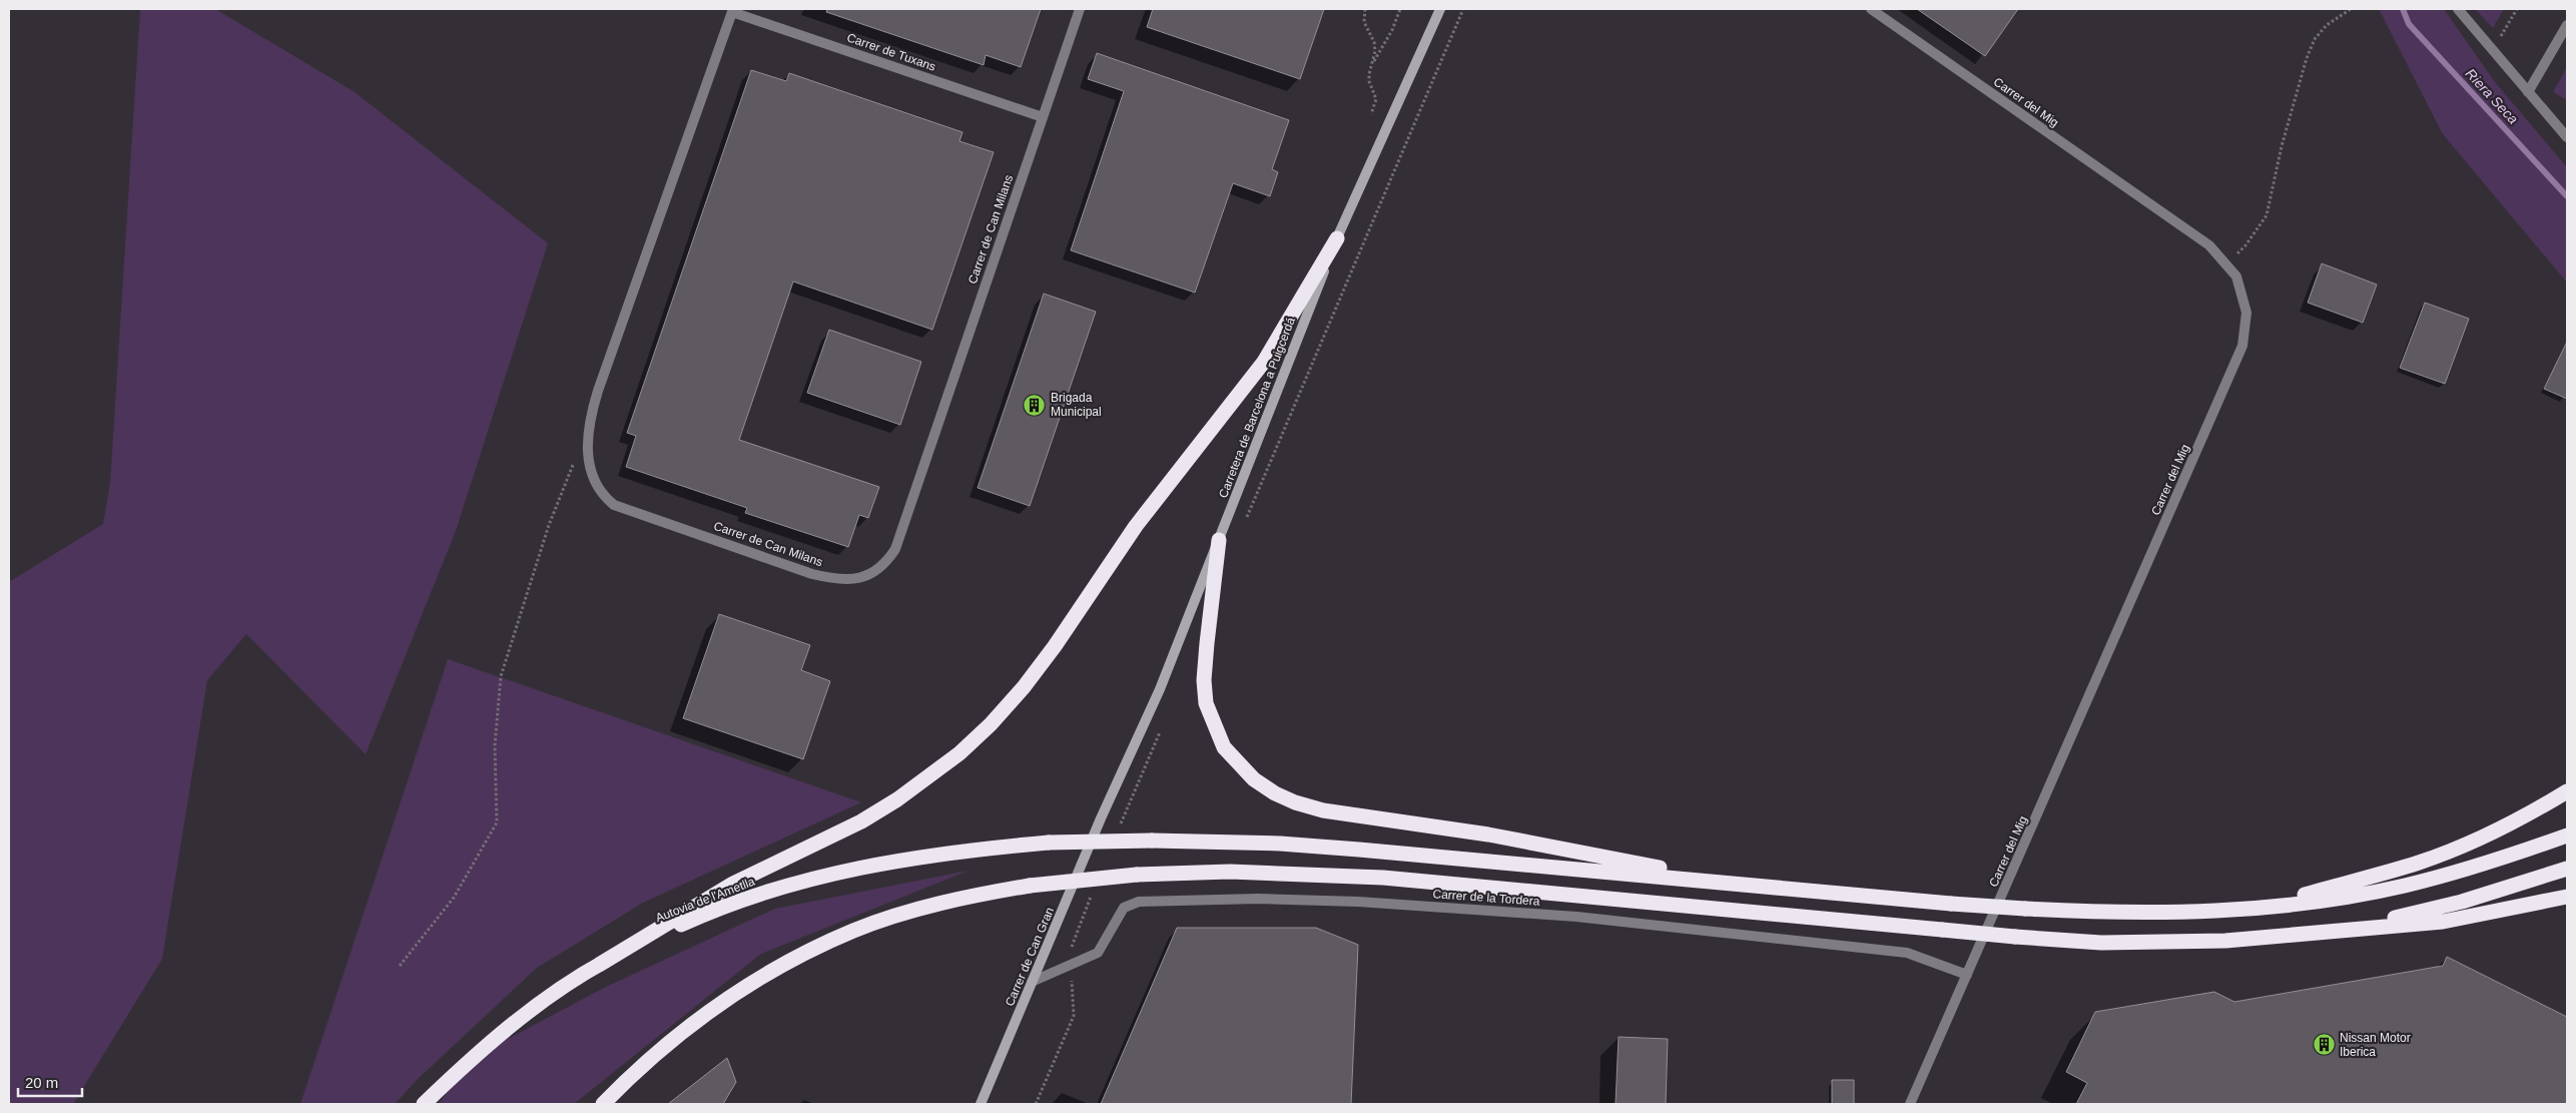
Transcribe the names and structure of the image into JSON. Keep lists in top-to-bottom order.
{
  "streets": {
    "highway": ["Autovia de l'Ametlla"],
    "main road": ["Carretera de Barcelona a Puigcerdá", "Carrer de Can Gran"],
    "street": [
      "Carrer de Tuxans",
      "Carrer del Mig",
      "Carrer de Can Milans",
      "Carrer de la Tordera"
    ]
  },
  "crossings": [
    ["Carrer de Tuxans", "Carrer de Can Milans"],
    ["Carrer del Mig", "Carrer de la Tordera"],
    ["Carretera de Barcelona a Puigcerdá", "Carrer de Can Gran"],
    ["Carrer de la Tordera", "Carrer de Can Gran"]
  ],
  "water": ["Riera Seca"],
  "places": {
    "building": ["Brigada Municipal", "Nissan Motor Iberica"]
  },
  "scale_bar": "20 m"
}
